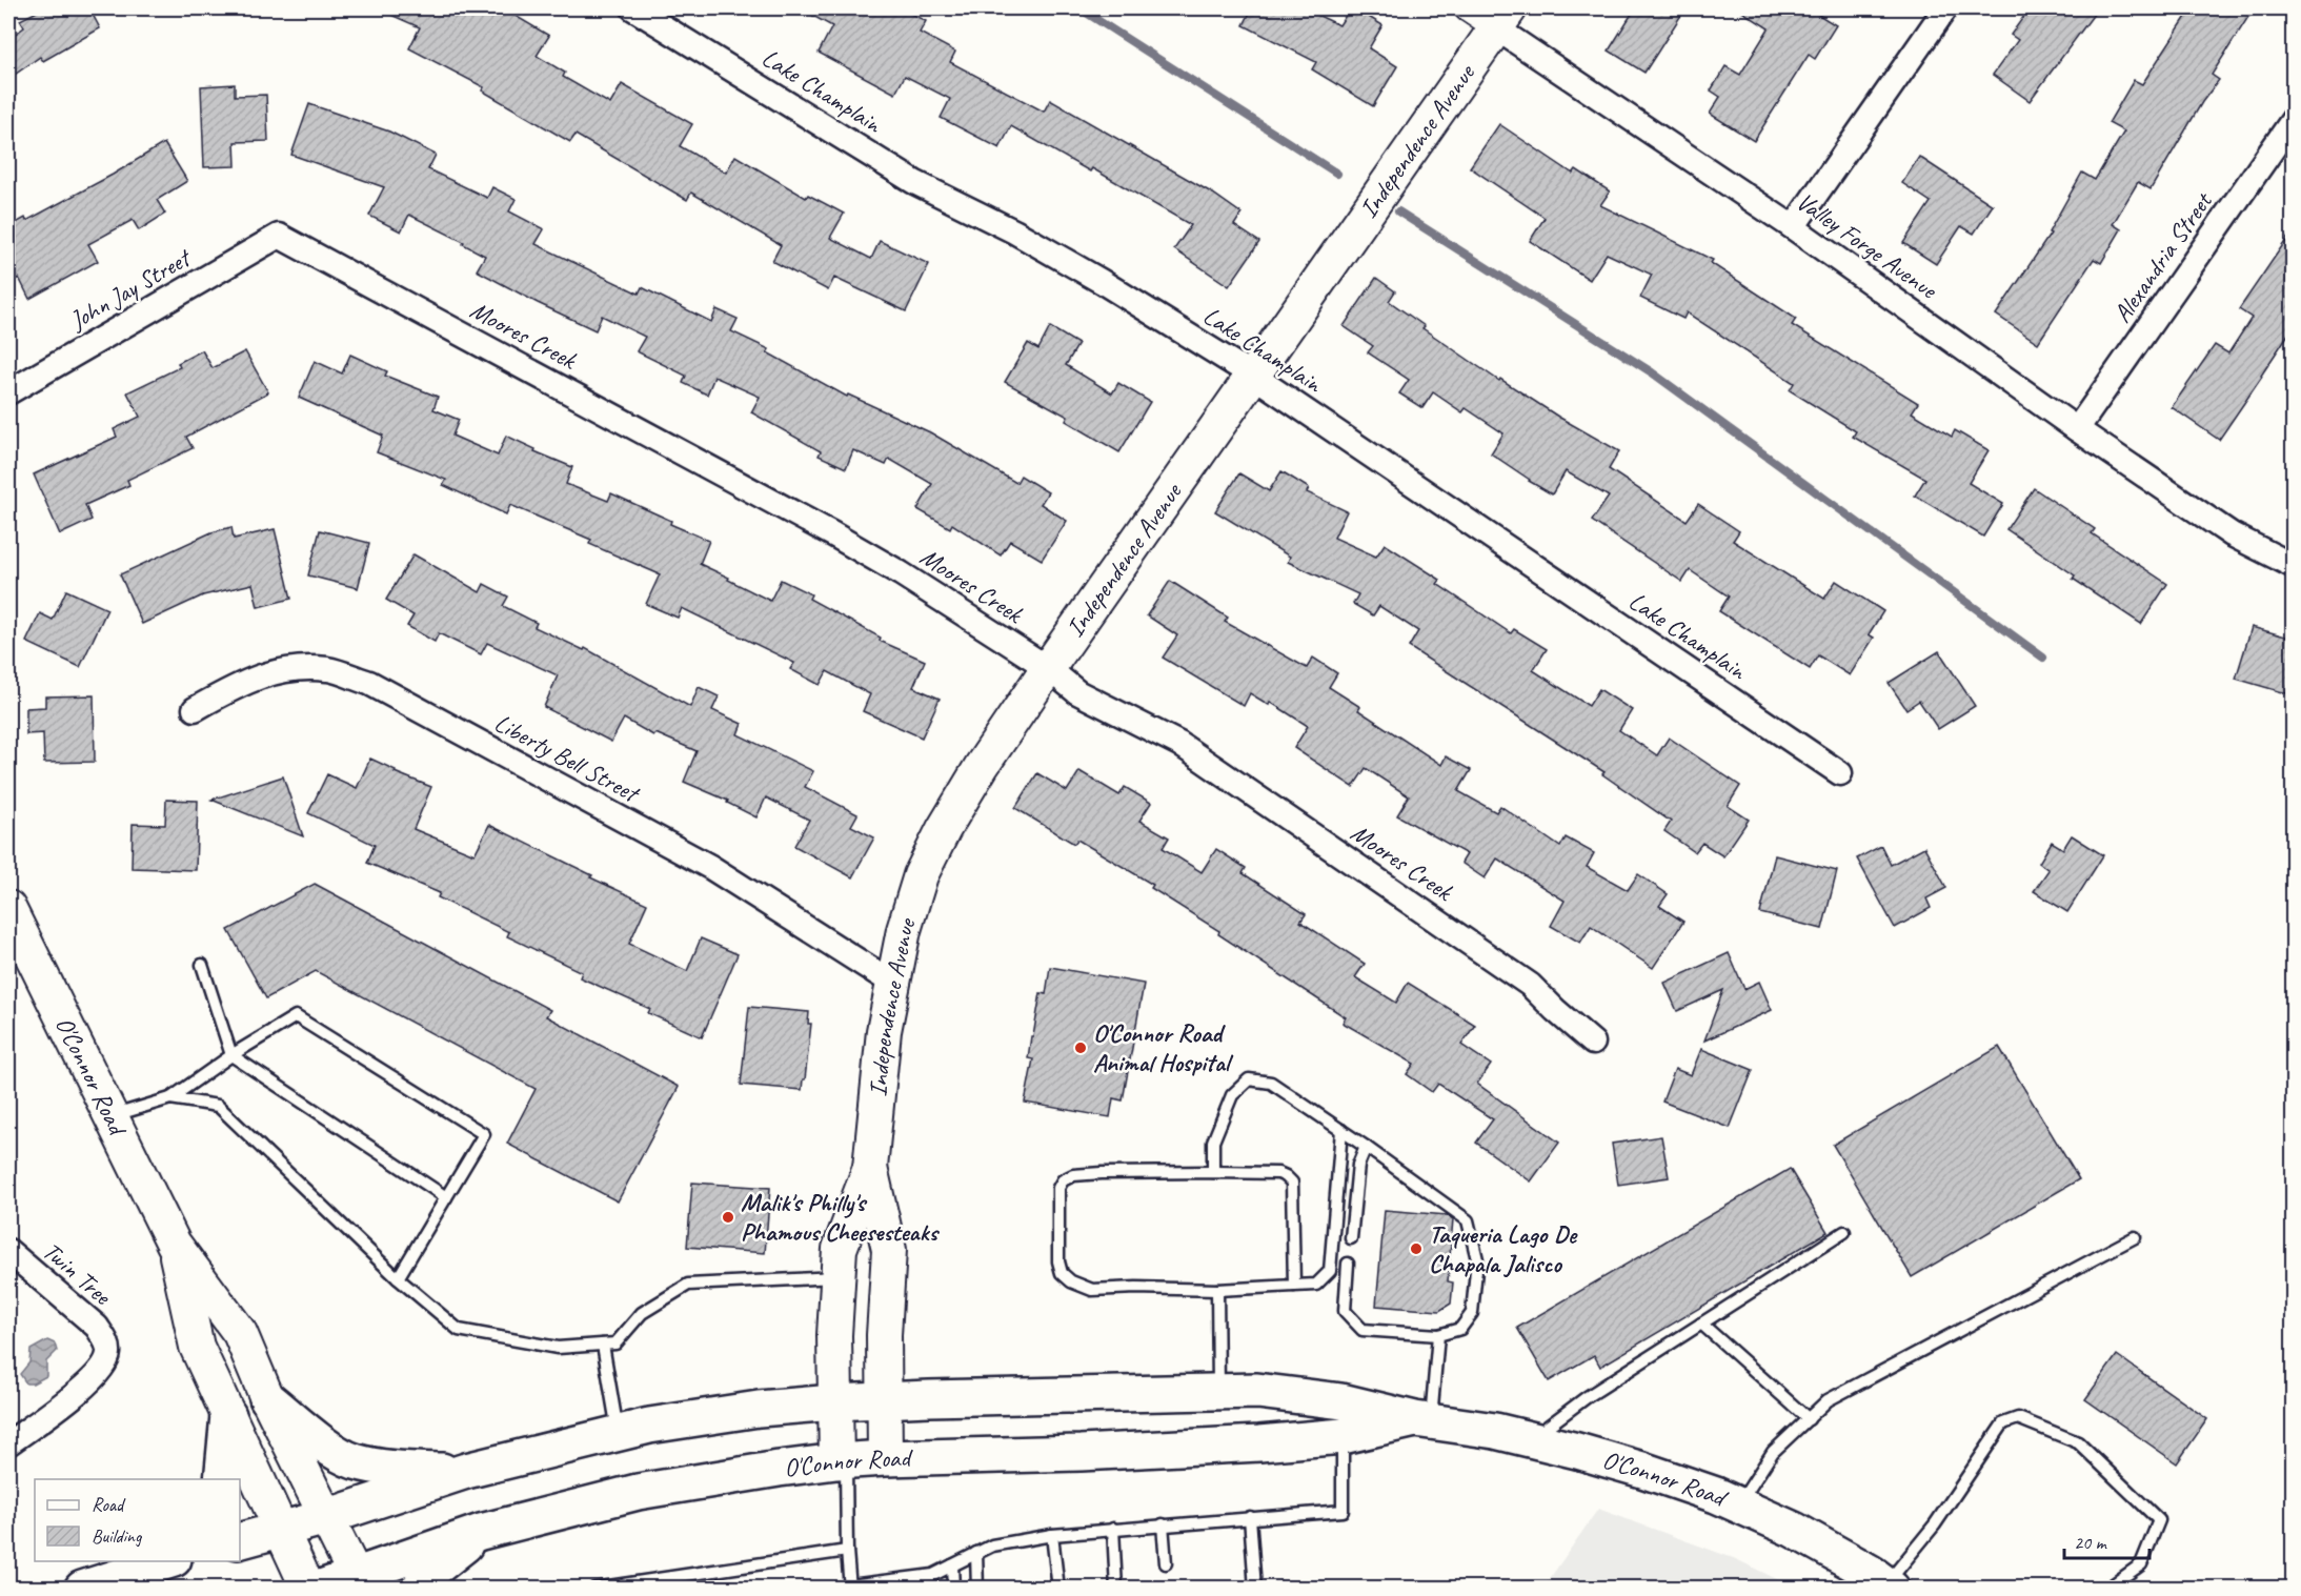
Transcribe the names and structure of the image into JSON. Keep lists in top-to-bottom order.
{
  "streets": {
    "highway": ["O'Connor Road"],
    "street": [
      "Lake Champlain",
      "Independence Avenue",
      "Valley Forge Avenue",
      "Alexandria Street",
      "John Jay Street",
      "Moores Creek",
      "Liberty Bell Street",
      "Twin Tree"
    ]
  },
  "crossings": [
    ["Lake Champlain", "Independence Avenue"],
    ["Independence Avenue", "Valley Forge Avenue"],
    ["Independence Avenue", "Moores Creek"],
    ["Independence Avenue", "Liberty Bell Street"],
    ["Independence Avenue", "O'Connor Road"],
    ["Valley Forge Avenue", "Alexandria Street"],
    ["John Jay Street", "Moores Creek"]
  ],
  "places": ["O'Connor Road Animal Hospital", "Malik's Philly's Phamous Cheesesteaks", "Taqueria Lago De Chapala Jalisco"],
  "legend": ["Road", "Building"],
  "scale_bar": "20 m"
}
